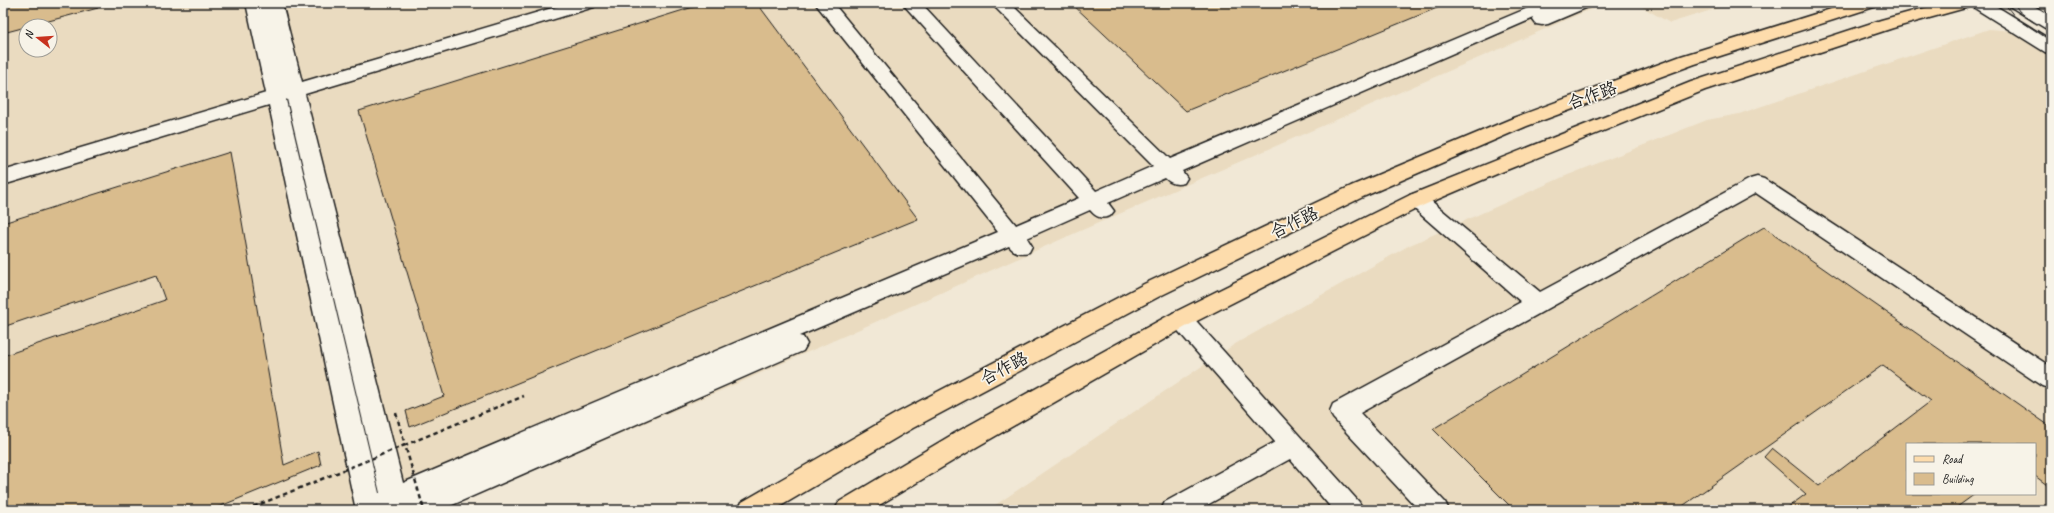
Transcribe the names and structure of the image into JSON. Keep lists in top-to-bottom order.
{
  "streets": {
    "main road": ["合作路"]
  },
  "legend": ["Road", "Building"],
  "north": "left"
}
